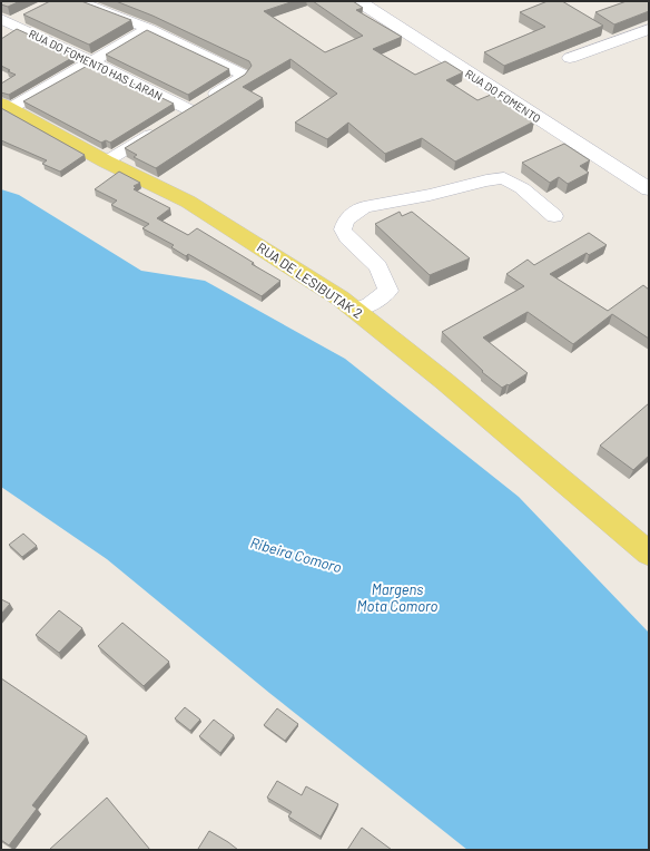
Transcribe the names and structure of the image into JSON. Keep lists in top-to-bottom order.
{
  "streets": {
    "main road": ["RUA DE LESIBUTAK 2"],
    "street": ["RUA DO FOMENTO HAS LARAN", "RUA DO FOMENTO"]
  },
  "water": ["Ribeira Comoro", "Margens Mota Comoro"]
}
